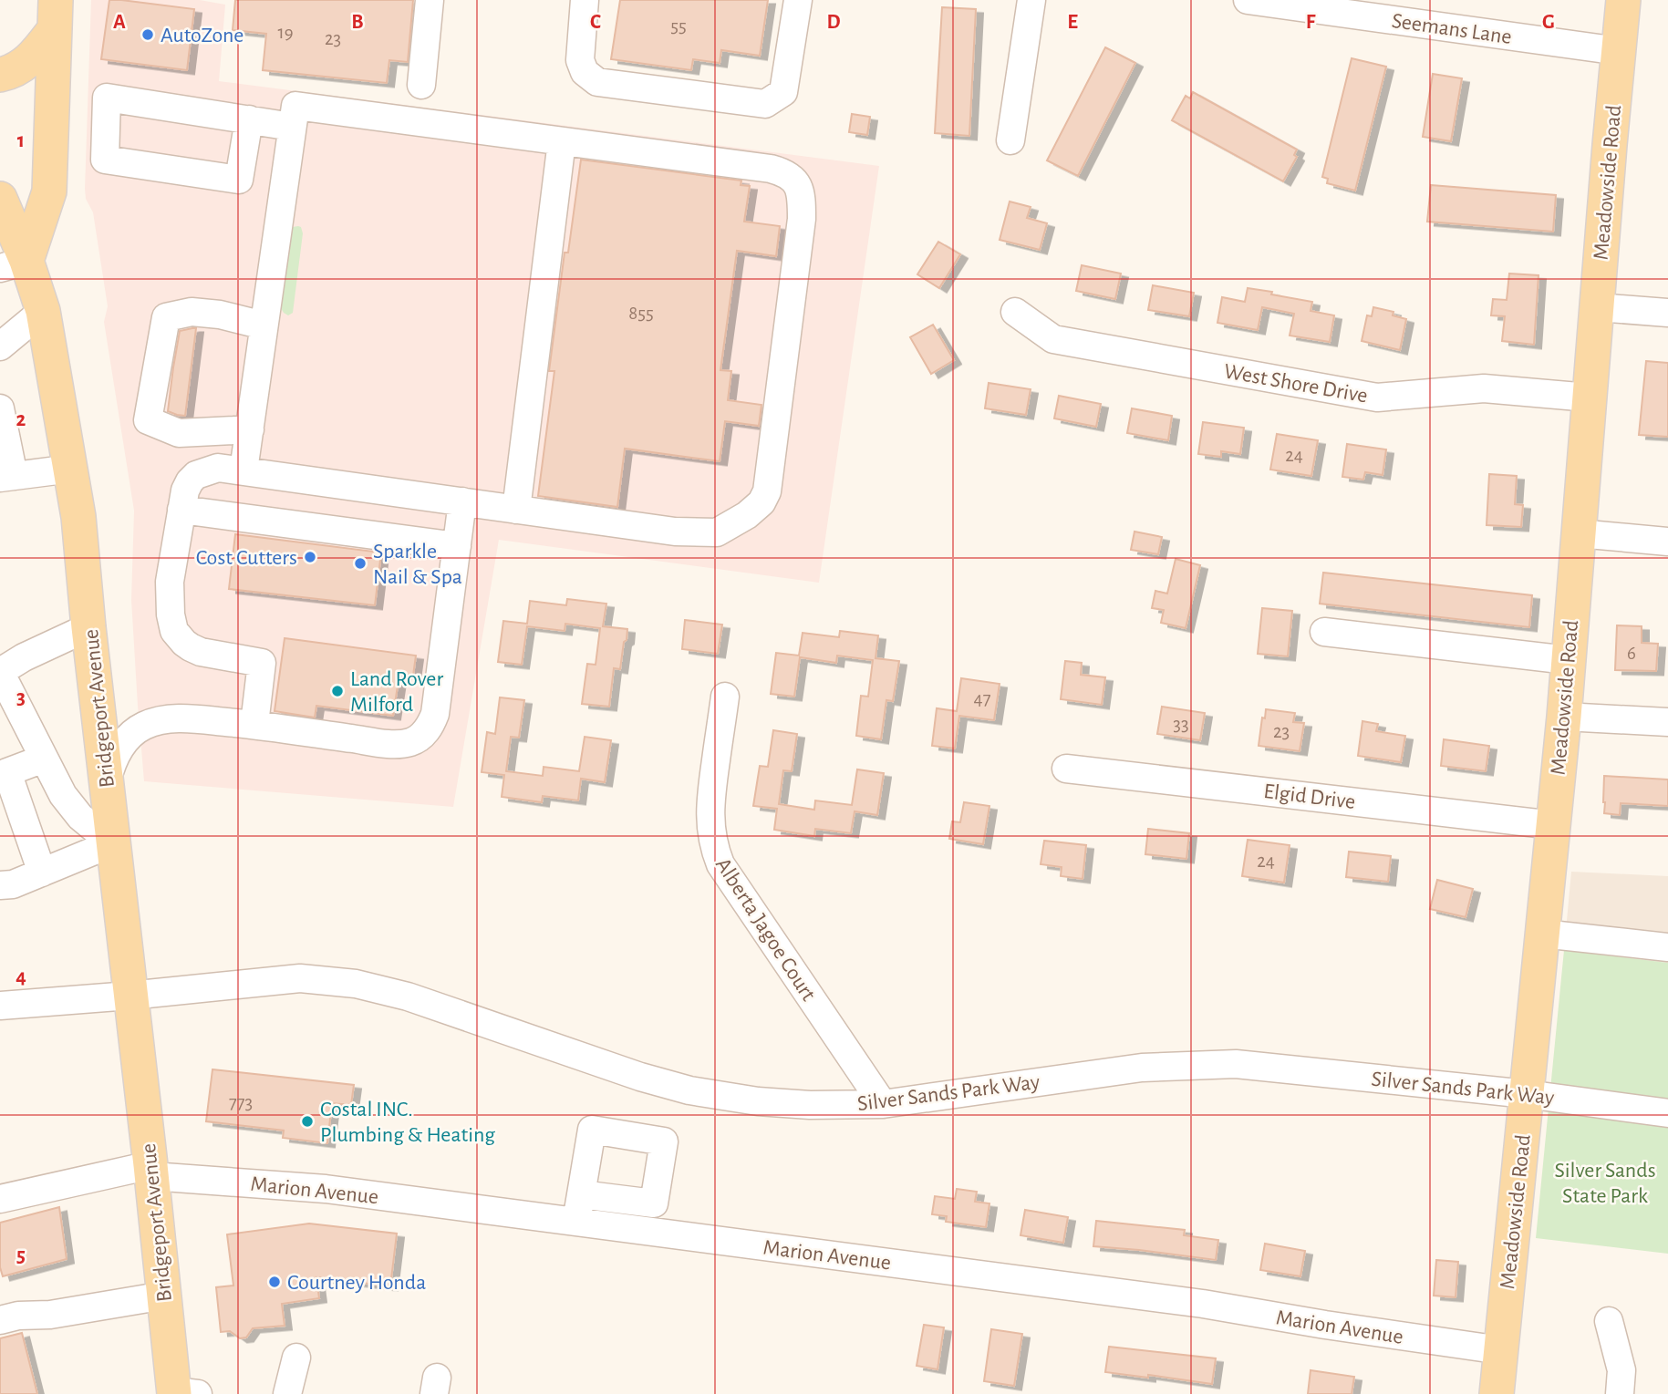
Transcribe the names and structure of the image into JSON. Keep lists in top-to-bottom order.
{
  "streets": {
    "main road": ["Meadowside Road", "Bridgeport Avenue"],
    "street": [
      "Seemans Lane",
      "West Shore Drive",
      "Elgid Drive",
      "Alberta Jagoe Court",
      "Silver Sands Park Way",
      "Marion Avenue"
    ]
  },
  "crossings": [
    ["Seemans Lane", "Meadowside Road"],
    ["Meadowside Road", "West Shore Drive"],
    ["Meadowside Road", "Elgid Drive"],
    ["Meadowside Road", "Silver Sands Park Way"],
    ["Meadowside Road", "Marion Avenue"],
    ["Bridgeport Avenue", "Silver Sands Park Way"],
    ["Bridgeport Avenue", "Marion Avenue"],
    ["Alberta Jagoe Court", "Silver Sands Park Way"]
  ],
  "parks": ["Silver Sands State Park"],
  "places": [
    "AutoZone",
    "Cost Cutters",
    "Sparkle Nail & Spa",
    "Land Rover Milford",
    "Costal INC. Plumbing & Heating",
    "Courtney Honda"
  ],
  "house_numbers": [
    "55",
    "19",
    "23",
    "855",
    "24",
    "6",
    "47",
    "33",
    "23",
    "24",
    "773"
  ],
  "grid": {
    "columns": [
      "A",
      "B",
      "C",
      "D",
      "E",
      "F",
      "G"
    ],
    "rows": [
      "1",
      "2",
      "3",
      "4",
      "5"
    ]
  }
}
